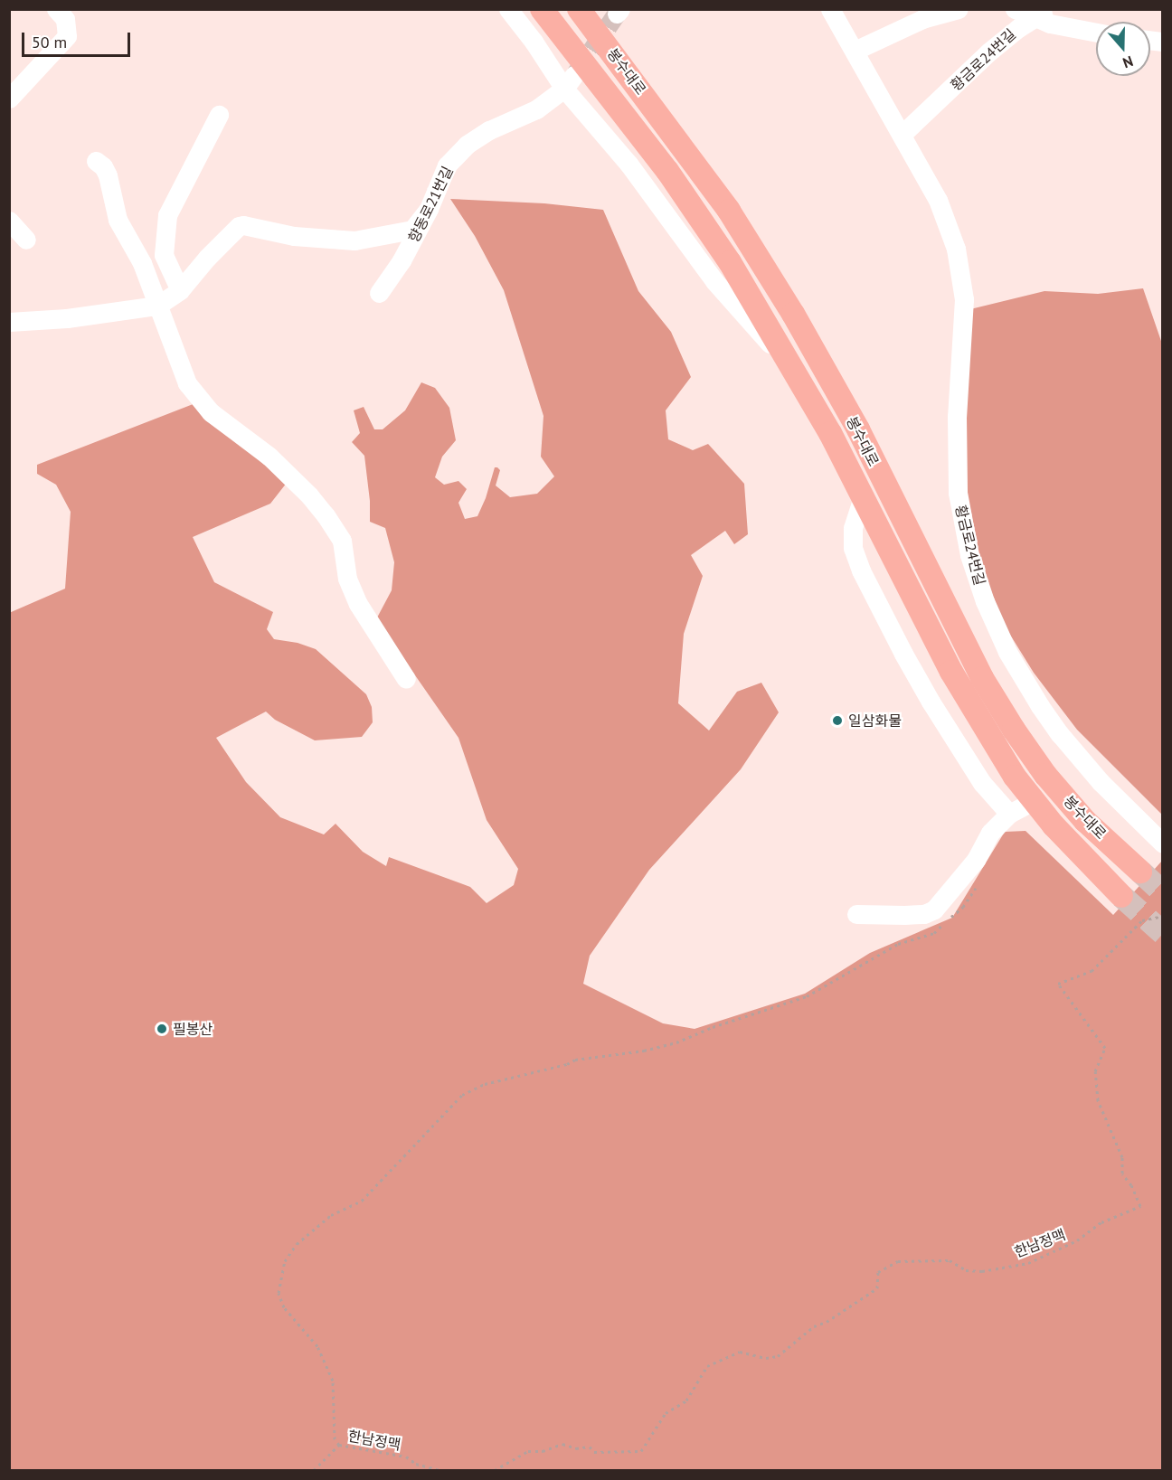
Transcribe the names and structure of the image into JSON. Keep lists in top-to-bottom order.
{
  "streets": {
    "main road": ["봉수대로"],
    "street": ["황금로24번길", "향동로21번길"],
    "path": ["한남정맥"]
  },
  "places": ["일삼화물", "필봉산"],
  "scale_bar": "50 m",
  "north": "bottom"
}
